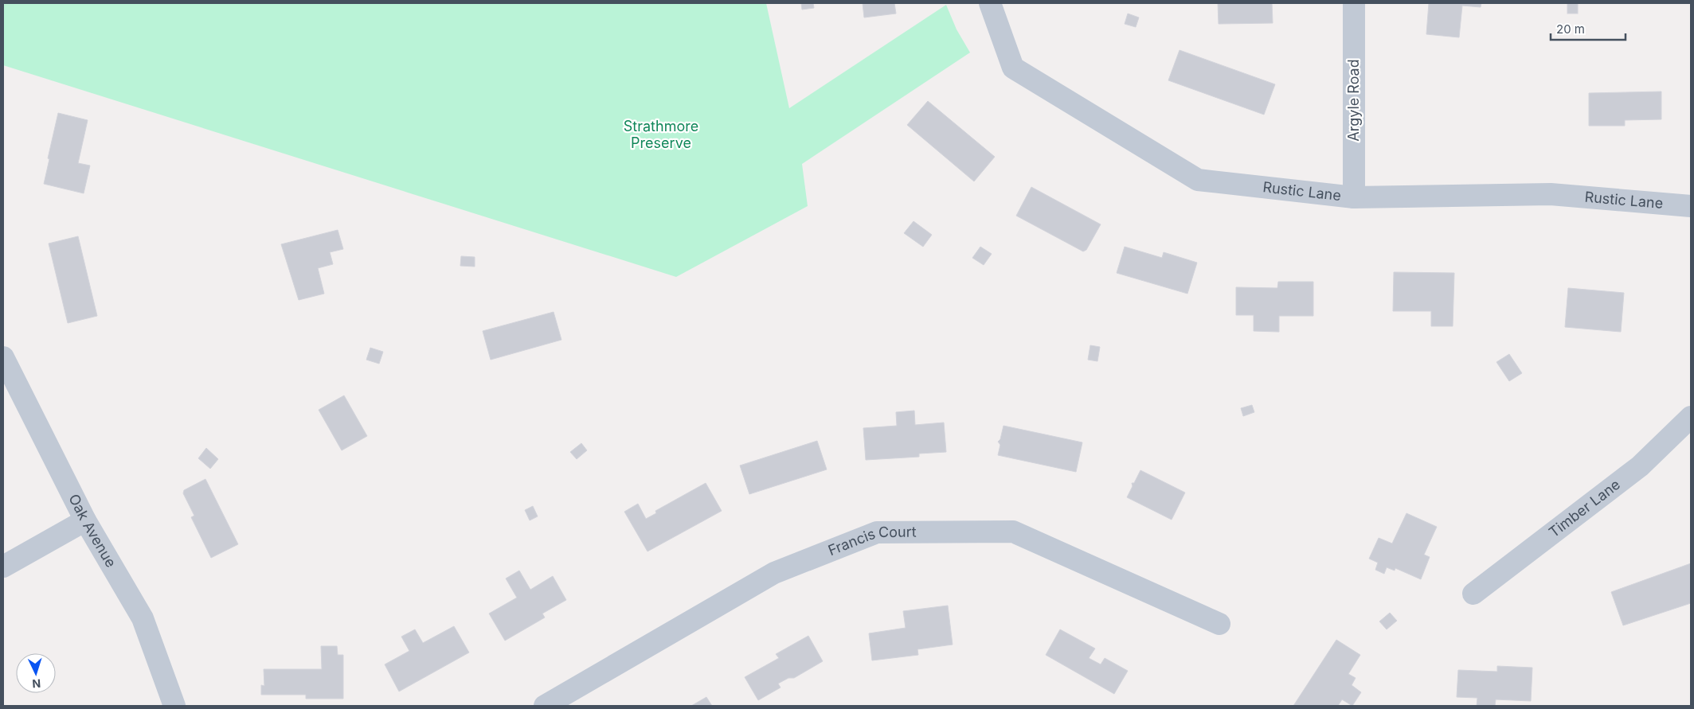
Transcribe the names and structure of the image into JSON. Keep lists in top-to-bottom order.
{
  "streets": {
    "street": [
      "Argyle Road",
      "Rustic Lane",
      "Timber Lane",
      "Oak Avenue",
      "Francis Court"
    ]
  },
  "crossings": [
    ["Argyle Road", "Rustic Lane"]
  ],
  "parks": ["Strathmore Preserve"],
  "scale_bar": "20 m",
  "north": "bottom"
}
